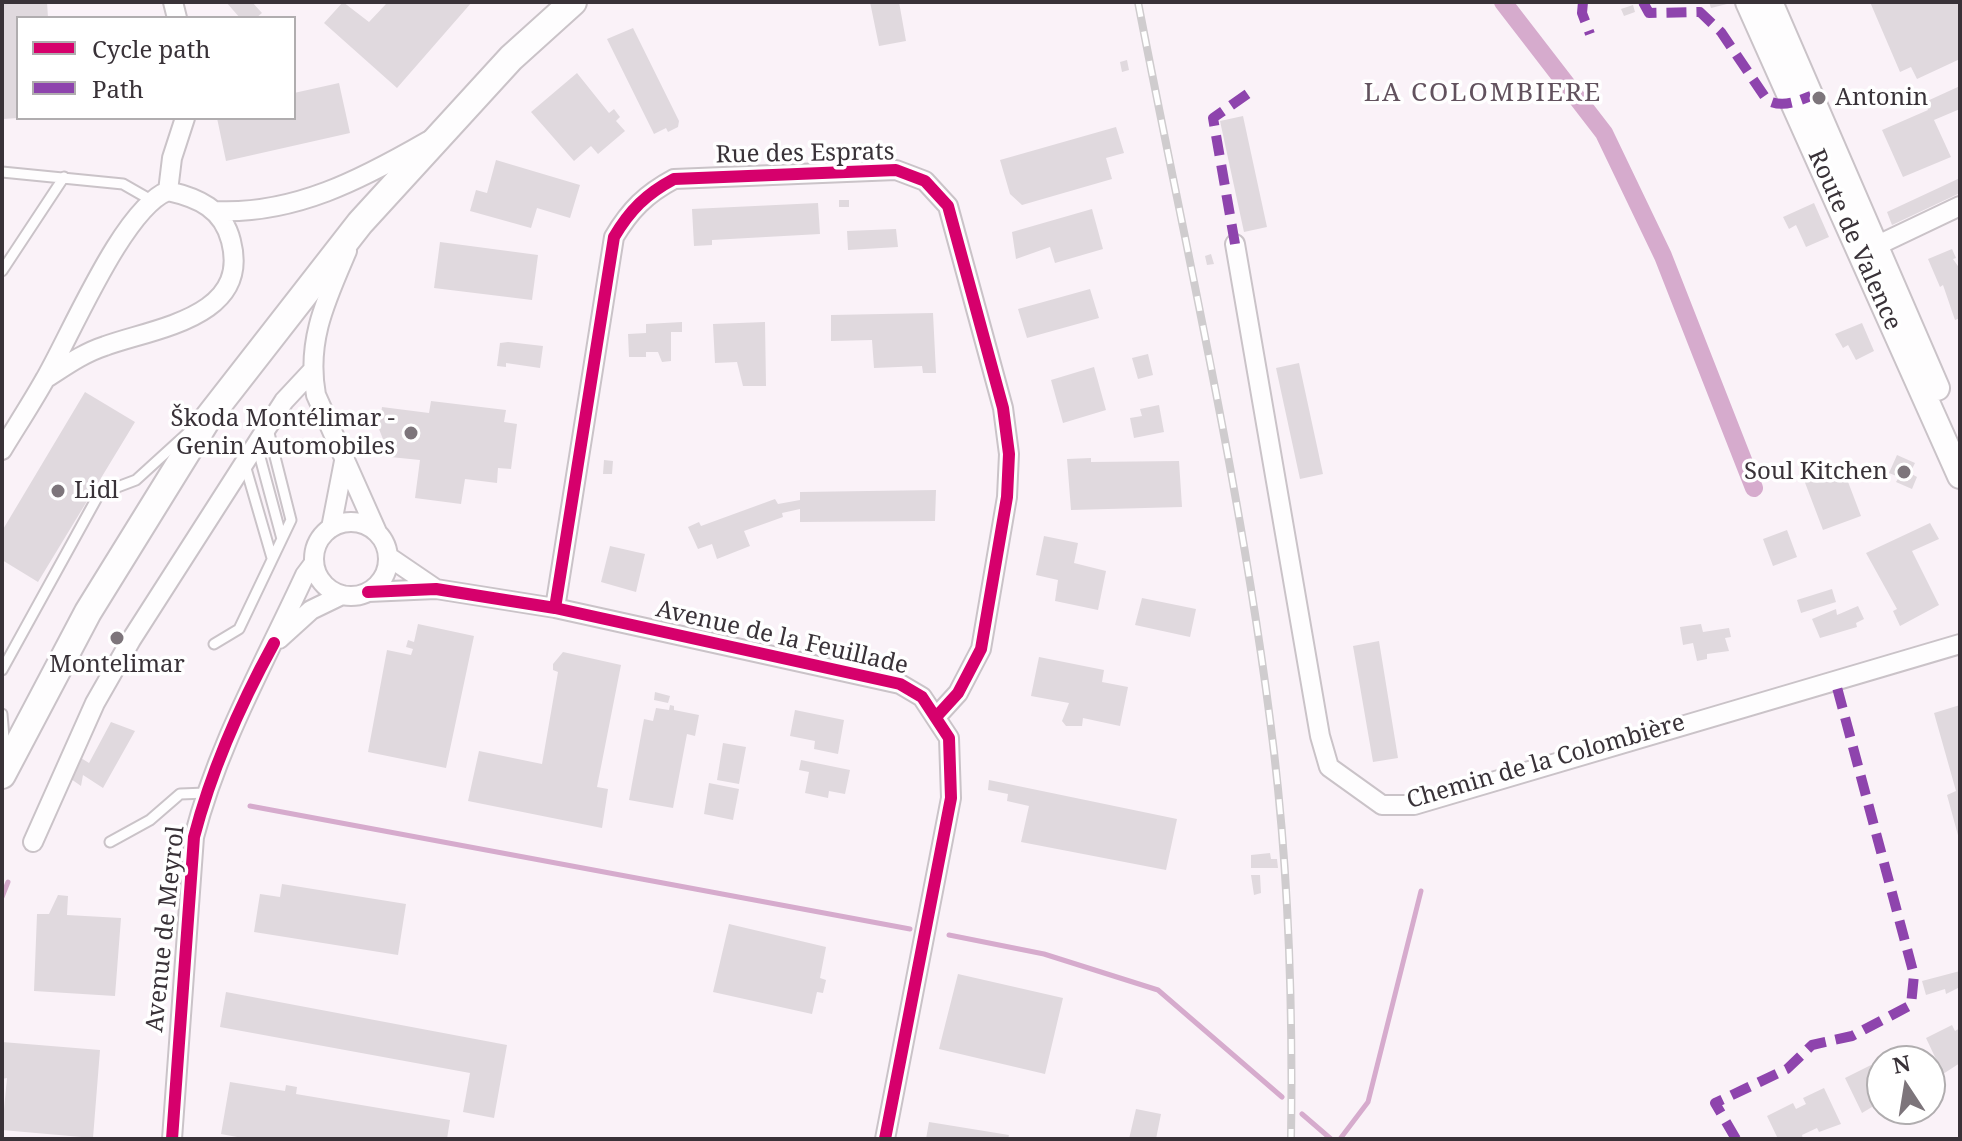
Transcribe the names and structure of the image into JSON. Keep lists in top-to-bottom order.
{
  "streets": {
    "main road": ["Route de Valence"],
    "street": [
      "Rue des Esprats",
      "Avenue de la Feuillade",
      "Chemin de la Colombière",
      "Avenue de Meyrol"
    ]
  },
  "crossings": [
    ["Rue des Esprats", "Avenue de la Feuillade"],
    ["Avenue de la Feuillade", "Avenue de Meyrol"]
  ],
  "districts": ["LA COLOMBIERE"],
  "places": [
    "Antonin",
    "Škoda Montélimar - Genin Automobiles",
    "Soul Kitchen",
    "Lidl",
    "Montelimar"
  ],
  "legend": ["Cycle path", "Path"],
  "north": "top"
}
